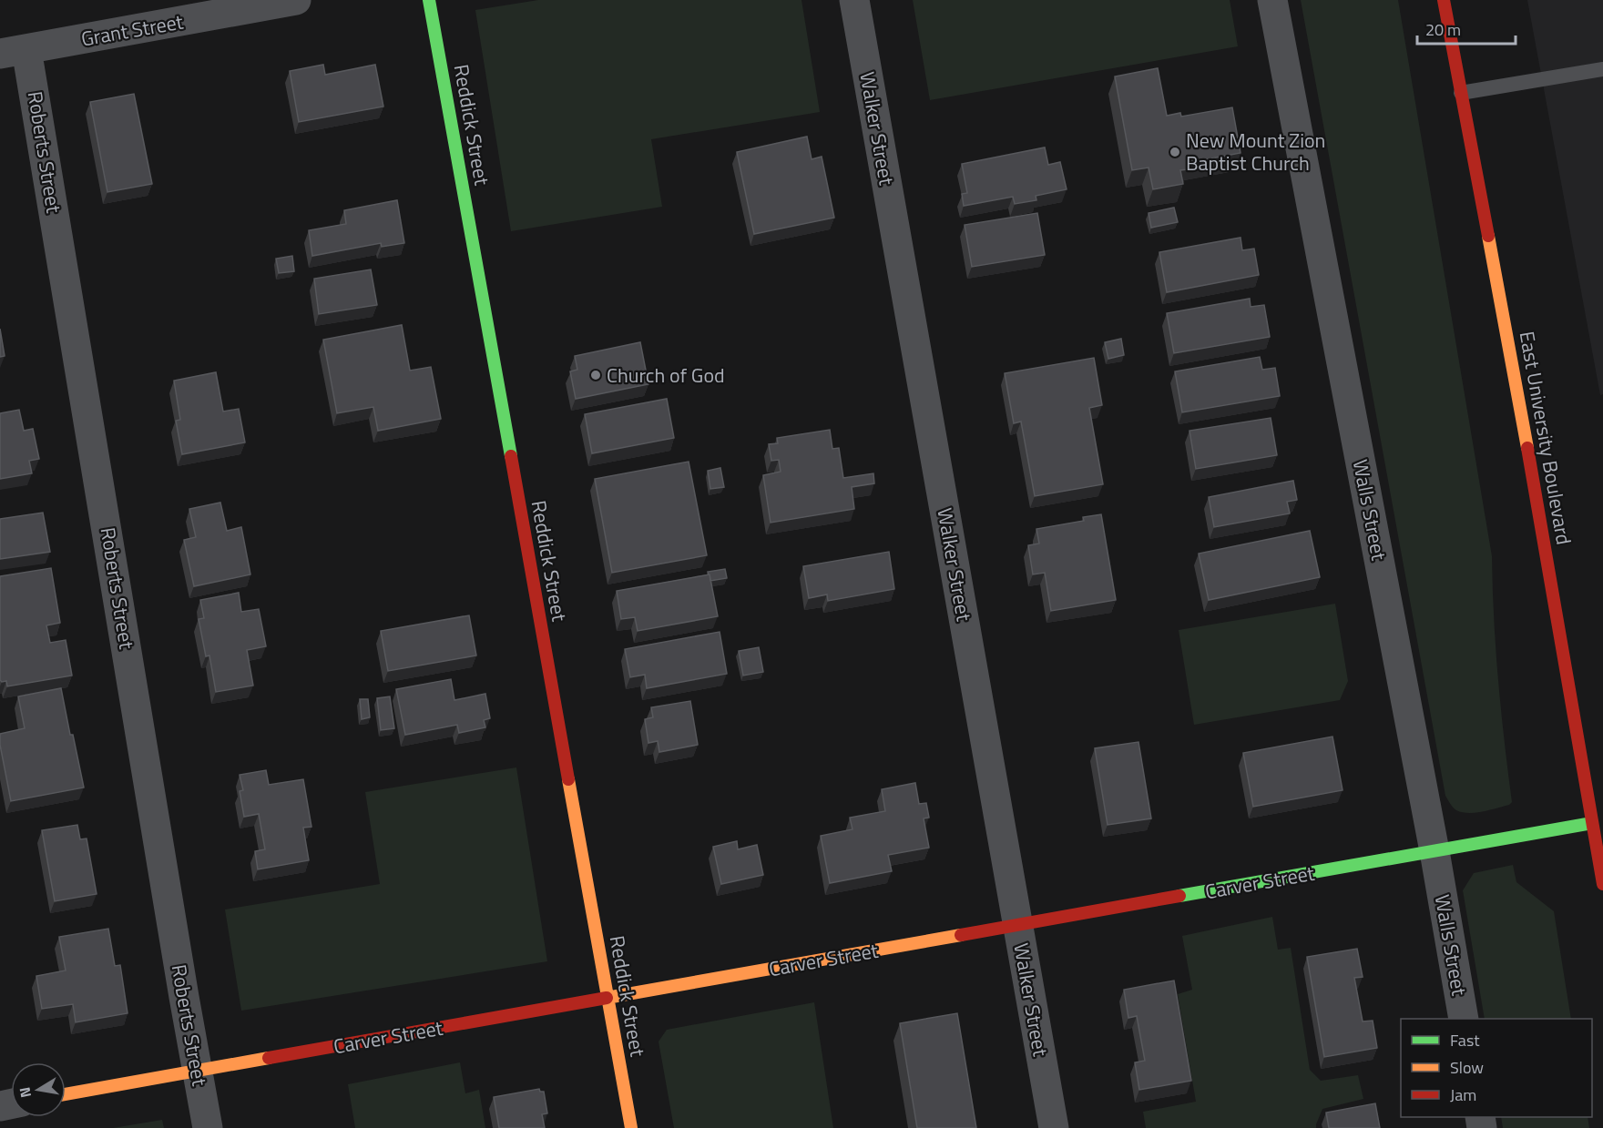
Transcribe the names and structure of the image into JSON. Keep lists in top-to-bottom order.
{
  "streets": {
    "street": [
      "Grant Street",
      "Reddick Street",
      "Walker Street",
      "Roberts Street",
      "East University Boulevard",
      "Walls Street",
      "Carver Street"
    ]
  },
  "crossings": [
    ["Grant Street", "Roberts Street"],
    ["Reddick Street", "Carver Street"],
    ["Walker Street", "Carver Street"],
    ["Roberts Street", "Carver Street"],
    ["East University Boulevard", "Carver Street"],
    ["Walls Street", "Carver Street"]
  ],
  "places": ["New Mount Zion Baptist Church", "Church of God"],
  "legend": ["Fast", "Slow", "Jam"],
  "scale_bar": "20 m",
  "north": "left"
}
